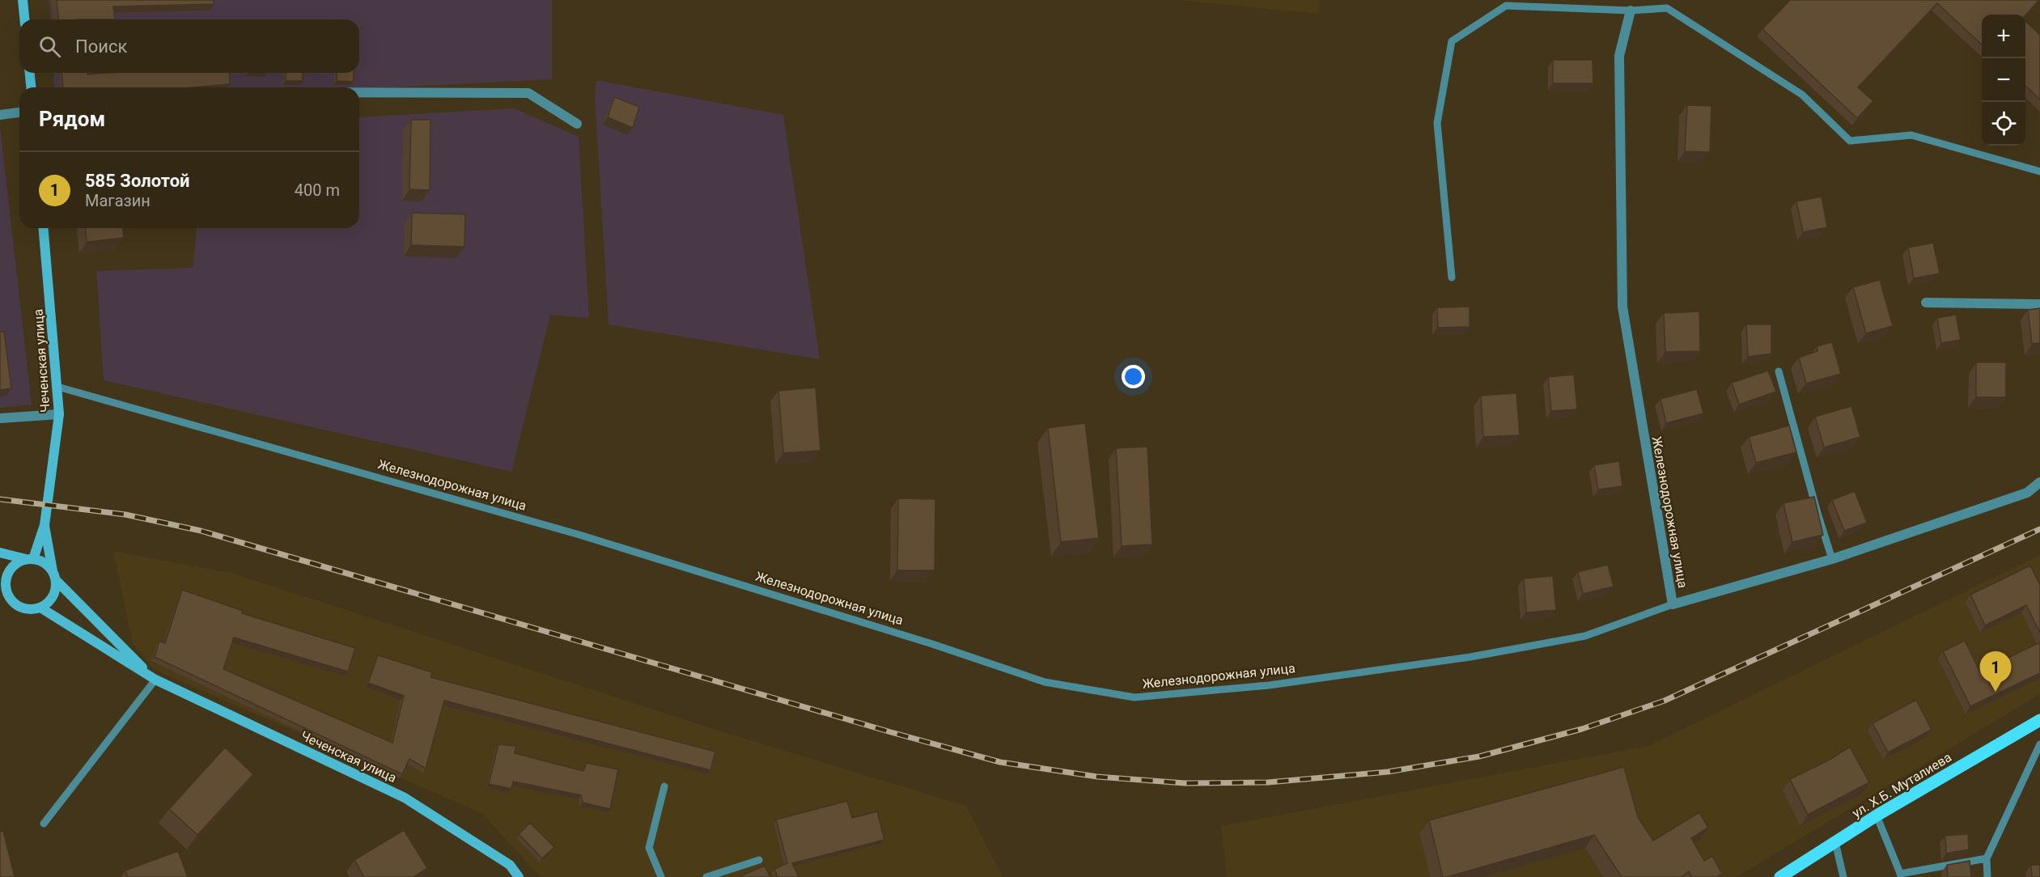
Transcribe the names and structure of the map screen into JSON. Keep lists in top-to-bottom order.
{
  "streets": {
    "main road": ["Чеченская улица", "ул. Х.Б. Муталиева"],
    "street": ["Железнодорожная улица"]
  },
  "crossings": [
    ["Чеченская улица", "Железнодорожная улица"]
  ],
  "page": {
    "map_buttons": ["+", "−"],
    "search": "Поиск",
    "heading": "Рядом",
    "list": [
      {
        "mark": "1",
        "name": "585 Золотой",
        "note": "Магазин",
        "value": "400 m"
      }
    ],
    "pins": "1"
  }
}
